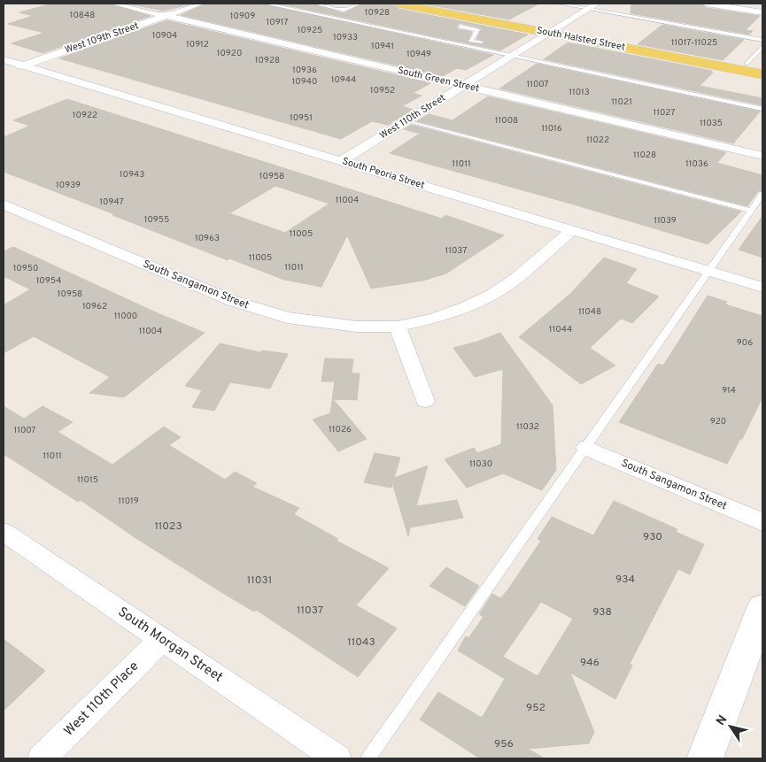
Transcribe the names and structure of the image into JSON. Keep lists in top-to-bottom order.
{
  "streets": {
    "main road": ["South Halsted Street"],
    "street": [
      "West 109th Street",
      "South Green Street",
      "West 110th Street",
      "South Peoria Street",
      "South Sangamon Street",
      "South Morgan Street",
      "West 110th Place"
    ]
  },
  "crossings": [
    ["West 109th Street", "South Green Street"],
    ["West 109th Street", "South Peoria Street"],
    ["South Halsted Street", "West 110th Street"],
    ["South Green Street", "West 110th Street"],
    ["West 110th Street", "South Peoria Street"],
    ["South Peoria Street", "South Sangamon Street"],
    ["South Morgan Street", "West 110th Place"]
  ],
  "house_numbers": [
    "10928",
    "10848",
    "10909",
    "10917",
    "10925",
    "10904",
    "10933",
    "11017-11025",
    "10912",
    "10941",
    "10920",
    "10949",
    "10928",
    "10936",
    "10944",
    "10940",
    "11007",
    "10952",
    "11013",
    "11021",
    "11027",
    "10922",
    "10951",
    "11008",
    "11035",
    "11016",
    "11022",
    "11028",
    "11011",
    "11036",
    "10943",
    "10958",
    "10939",
    "11004",
    "10947",
    "10955",
    "11039",
    "11005",
    "10963",
    "11037",
    "11005",
    "11011",
    "10950",
    "10954",
    "10958",
    "10962",
    "11048",
    "11000",
    "11044",
    "11004",
    "906",
    "914",
    "920",
    "11032",
    "11026",
    "11007",
    "11011",
    "11030",
    "11015",
    "11019",
    "11023",
    "930",
    "934",
    "11031",
    "11037",
    "938",
    "11043",
    "946",
    "952",
    "956"
  ],
  "north": "top left"
}
